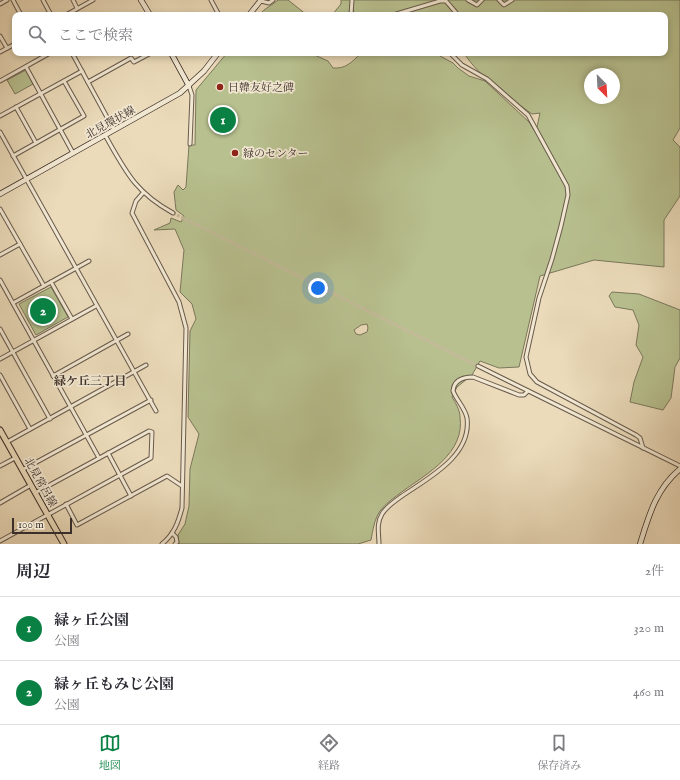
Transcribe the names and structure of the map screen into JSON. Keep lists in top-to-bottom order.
{
  "streets": {
    "main road": ["北見環状線", "北見常呂線"]
  },
  "districts": ["緑ケ丘三丁目"],
  "places": ["日韓友好之碑", "緑のセンター"],
  "scale_bar": "100 m",
  "north": "bottom right",
  "page": {
    "search": "ここで検索",
    "pins": ["1", "2"],
    "scale": "100 m",
    "heading": ["周辺", "2件"],
    "list": [
      {
        "mark": "1",
        "name": "緑ヶ丘公園",
        "note": "公園",
        "value": "320 m"
      },
      {
        "mark": "2",
        "name": "緑ヶ丘もみじ公園",
        "note": "公園",
        "value": "460 m"
      }
    ],
    "nav": ["地図", "経路", "保存済み"]
  }
}
